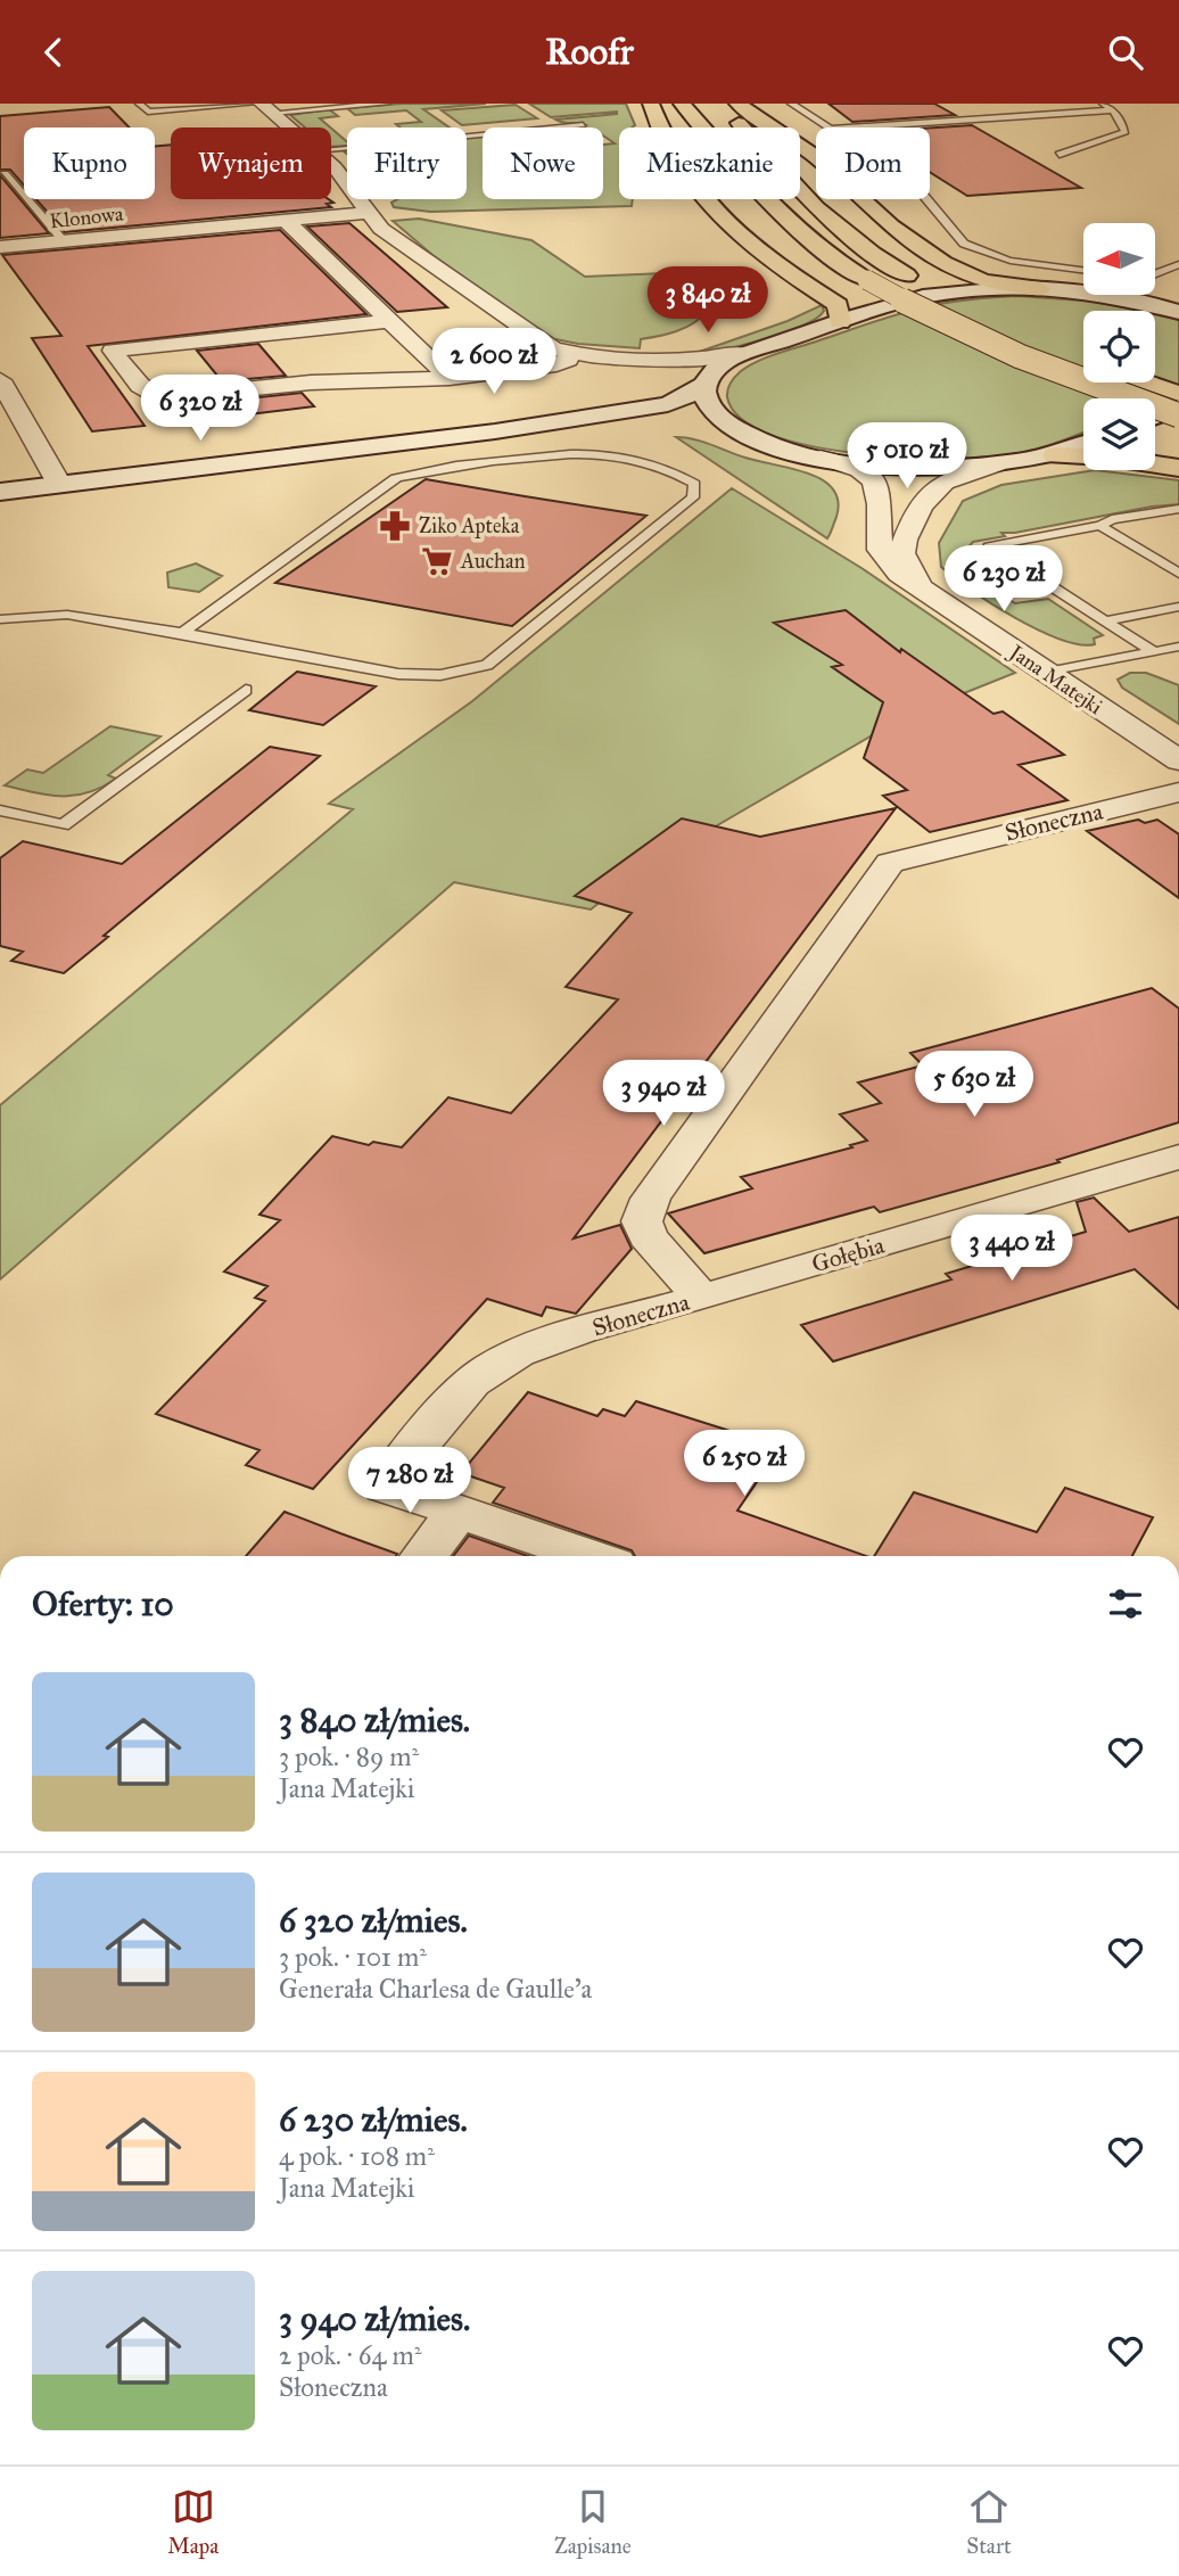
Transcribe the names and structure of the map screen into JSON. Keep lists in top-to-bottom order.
{
  "streets": {
    "street": [
      "Klonowa",
      "Jana Matejki",
      "Słoneczna",
      "Gołębia"
    ]
  },
  "crossings": [
    ["Słoneczna", "Gołębia"]
  ],
  "places": {
    "pharmacy": ["Ziko Apteka"],
    "supermarket": ["Auchan"]
  },
  "north": "left",
  "page": {
    "header": "Roofr",
    "chip": [
      "Kupno",
      "Wynajem",
      "Filtry",
      "Nowe",
      "Mieszkanie",
      "Dom"
    ],
    "price": [
      "3 840 zł",
      "2 600 zł",
      "6 320 zł",
      "5 010 zł",
      "6 230 zł",
      "5 630 zł",
      "3 940 zł",
      "3 440 zł",
      "6 250 zł",
      "7 280 zł"
    ],
    "heading": "Oferty: 10",
    "list": [
      {
        "name": "3 840 zł/mies.",
        "note": "3 pok. · 89 m² · Jana Matejki"
      },
      {
        "name": "6 320 zł/mies.",
        "note": "3 pok. · 101 m² · Generała Charlesa de Gaulle'a"
      },
      {
        "name": "6 230 zł/mies.",
        "note": "4 pok. · 108 m² · Jana Matejki"
      },
      {
        "name": "3 940 zł/mies.",
        "note": "2 pok. · 64 m² · Słoneczna"
      }
    ],
    "tabs": ["Mapa", "Zapisane", "Start"]
  }
}
